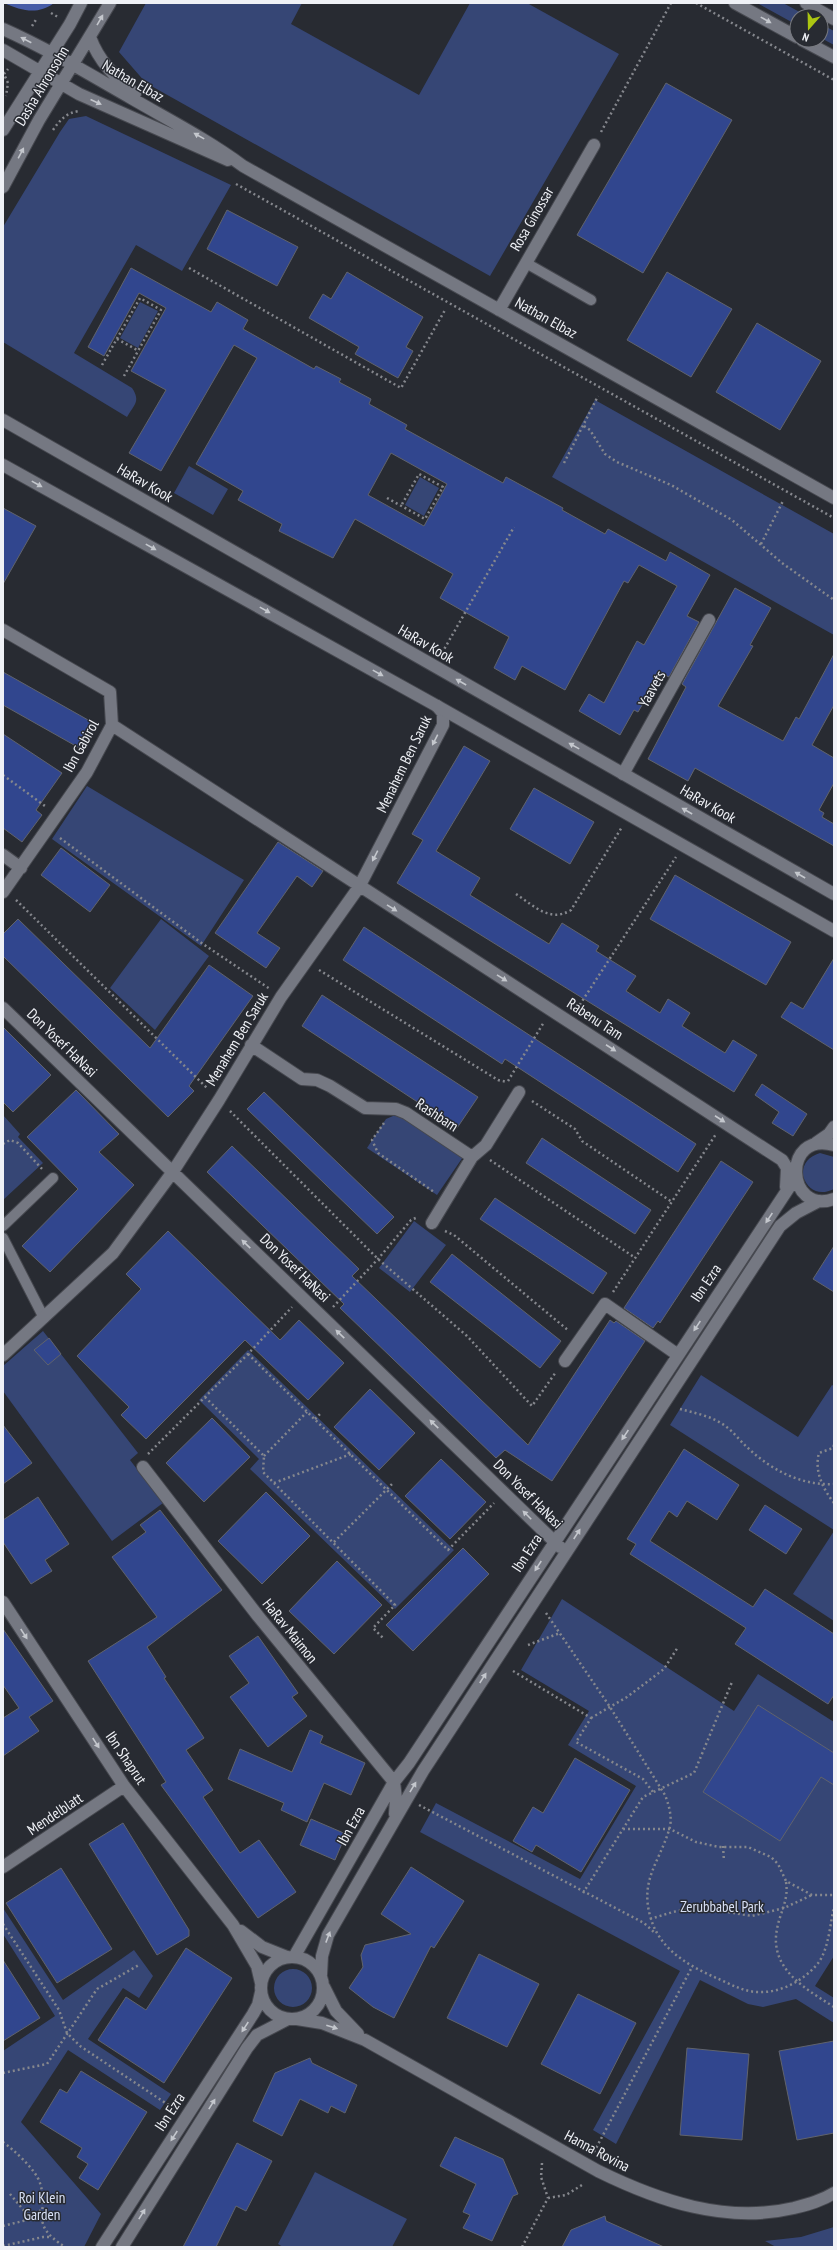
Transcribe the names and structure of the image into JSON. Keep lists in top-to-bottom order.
{
  "streets": {
    "street": [
      "Nathan Elbaz",
      "Dasha Ahronsohn",
      "Rosa Ginossar",
      "HaRav Kook",
      "Yaavets",
      "Ibn Gabirol",
      "Menahem Ben Saruk",
      "Rabenu Tam",
      "Don Yosef HaNasi",
      "Rashbam",
      "Ibn Ezra",
      "HaRav Maimon",
      "Ibn Shaprut",
      "Mendelblatt",
      "Hanna Rovina"
    ]
  },
  "crossings": [
    ["Nathan Elbaz", "Dasha Ahronsohn"],
    ["Nathan Elbaz", "Rosa Ginossar"],
    ["HaRav Kook", "Yaavets"],
    ["Ibn Gabirol", "Rabenu Tam"],
    ["Menahem Ben Saruk", "Rabenu Tam"],
    ["Menahem Ben Saruk", "Don Yosef HaNasi"],
    ["Menahem Ben Saruk", "Rashbam"],
    ["Rabenu Tam", "Ibn Ezra"],
    ["Don Yosef HaNasi", "Ibn Ezra"],
    ["Ibn Ezra", "HaRav Maimon"],
    ["Ibn Ezra", "Ibn Shaprut"],
    ["Ibn Ezra", "Hanna Rovina"],
    ["Ibn Shaprut", "Mendelblatt"],
    ["Ibn Shaprut", "Hanna Rovina"]
  ],
  "one_way": ["Rabenu Tam", "Don Yosef HaNasi", "Ibn Shaprut"],
  "parks": ["Zerubbabel Park", "Roi Klein Garden"],
  "north": "bottom"
}
